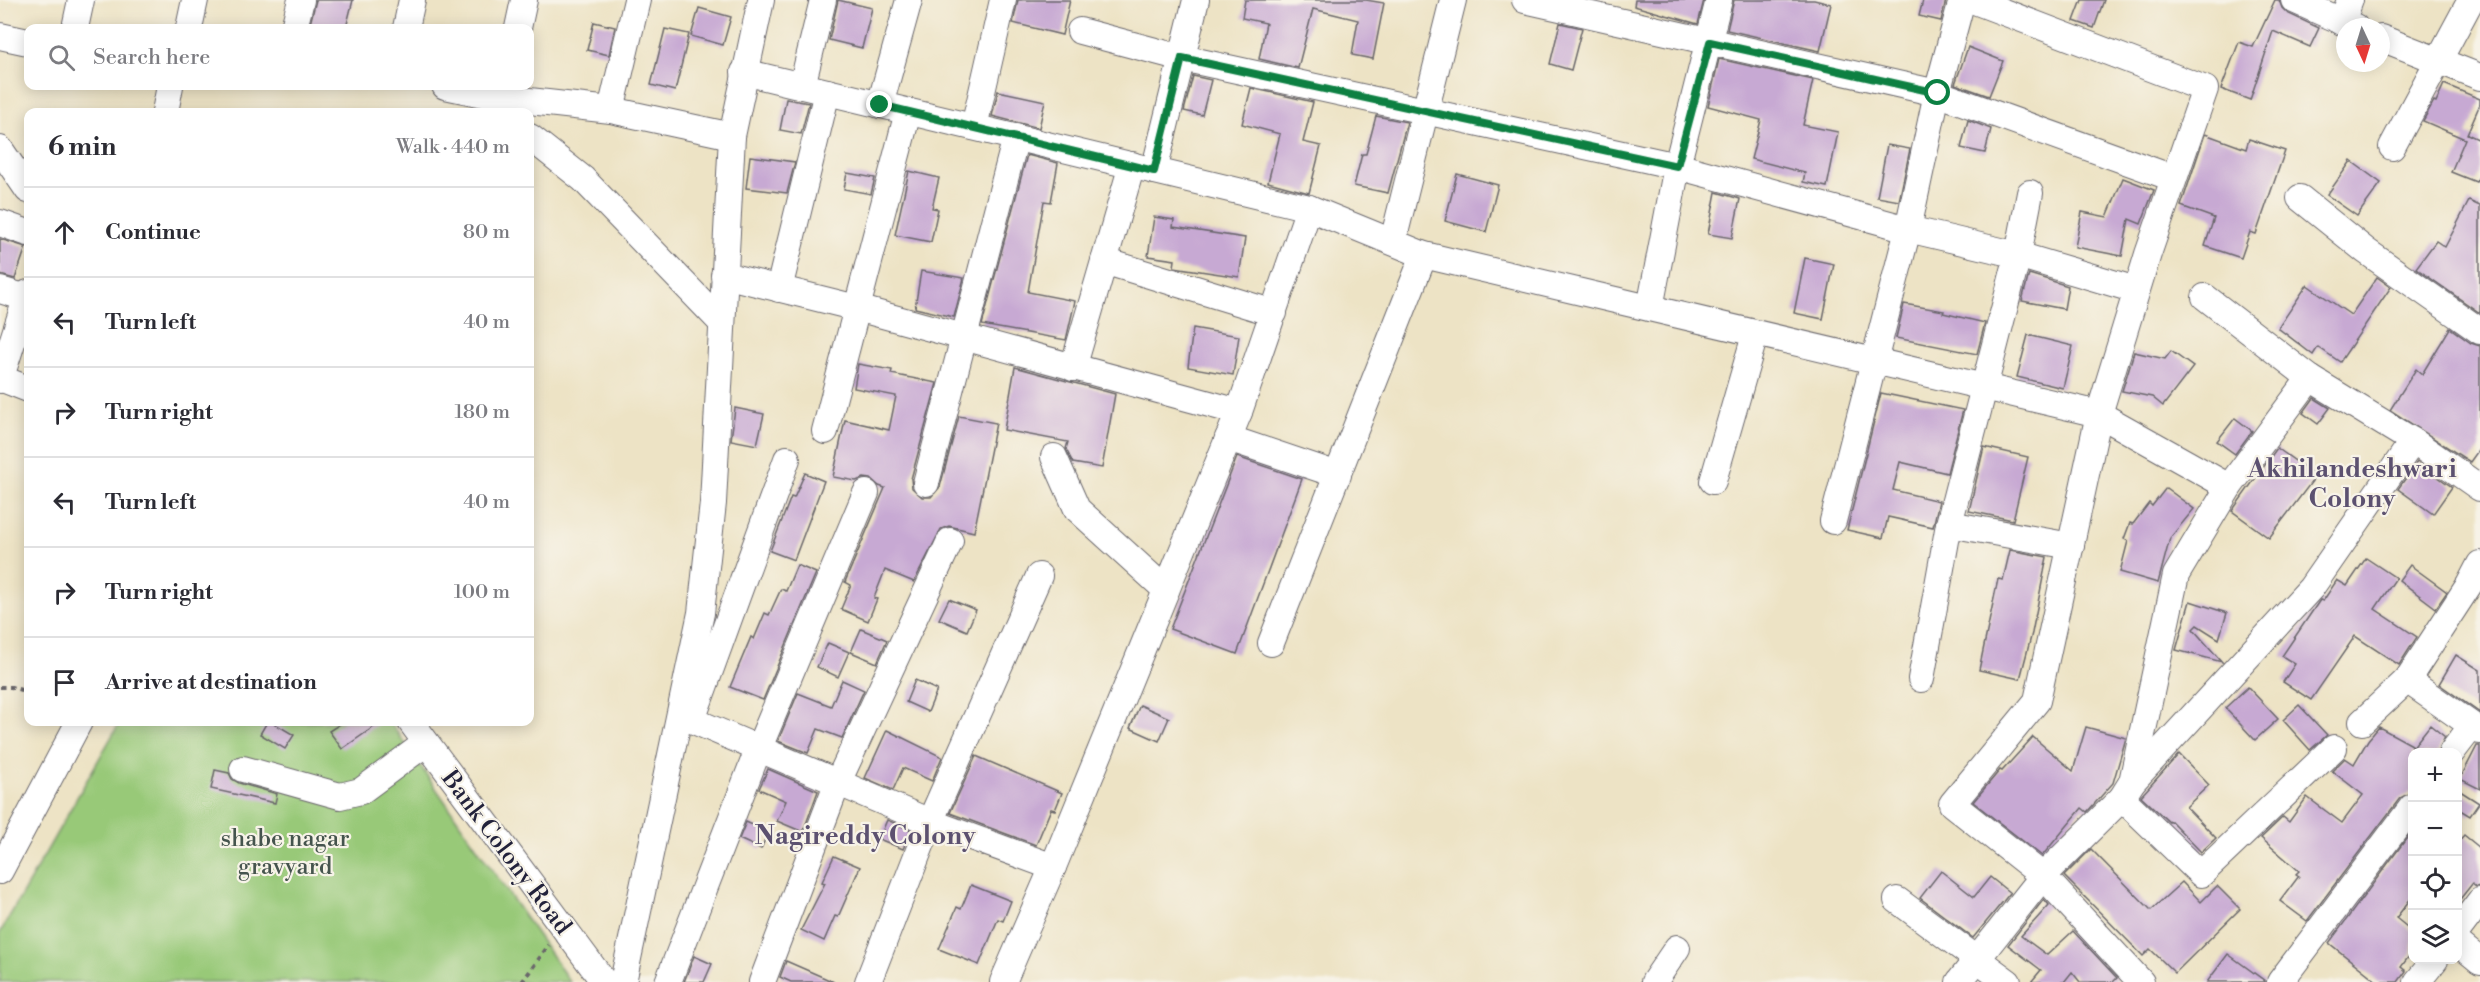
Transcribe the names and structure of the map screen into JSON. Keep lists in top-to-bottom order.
{
  "streets": {
    "street": ["Bank Colony Road"]
  },
  "districts": ["Akhilandeshwari Colony", "Nagireddy Colony"],
  "parks": ["shabe nagar gravyard"],
  "north": "bottom",
  "page": {
    "search": "Search here",
    "heading": ["6 min", "Walk · 440 m"],
    "list": [
      ["Continue", "80 m"],
      ["Turn left", "40 m"],
      ["Turn right", "180 m"],
      ["Turn left", "40 m"],
      ["Turn right", "100 m"],
      "Arrive at destination"
    ],
    "map_buttons": ["+", "−"]
  }
}
